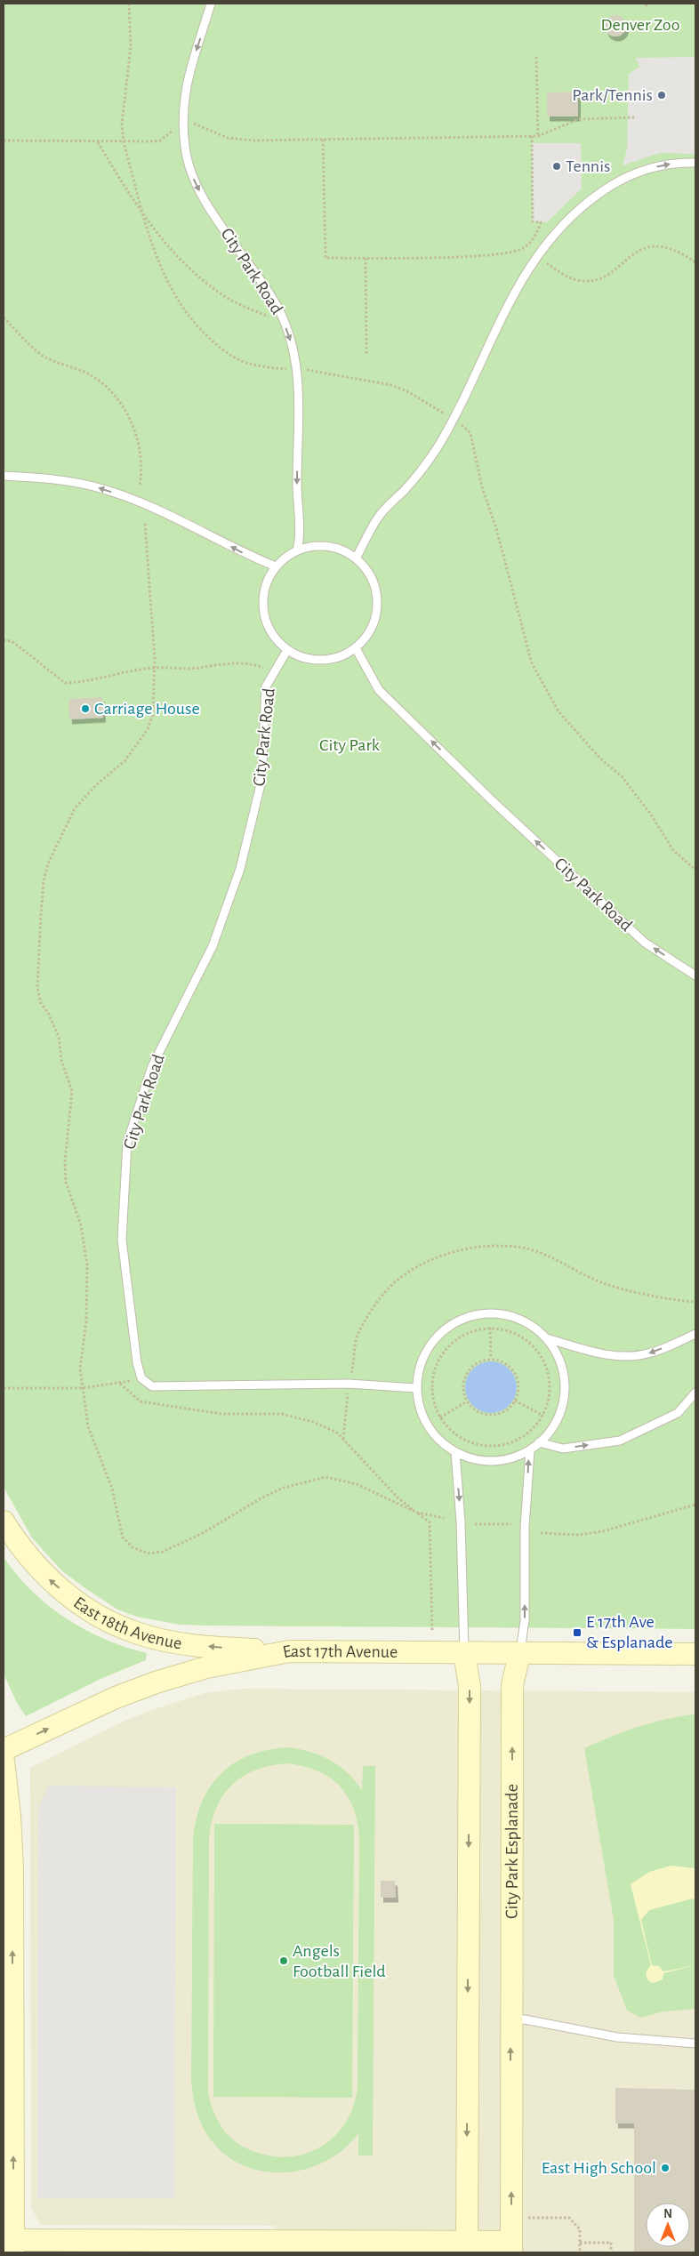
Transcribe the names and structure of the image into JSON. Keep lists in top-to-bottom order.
{
  "streets": {
    "street": ["East 18th Avenue", "East 17th Avenue", "City Park Esplanade"],
    "lane": ["City Park Road"]
  },
  "crossings": [
    ["East 18th Avenue", "East 17th Avenue"],
    ["East 17th Avenue", "City Park Esplanade"]
  ],
  "one_way": ["East 18th Avenue", "East 17th Avenue", "City Park Esplanade"],
  "parks": ["Denver Zoo", "City Park"],
  "places": {
    "other": [
      "Park/Tennis",
      "Tennis",
      "Carriage House",
      "Angels Football Field",
      "East High School"
    ],
    "transit": ["E 17th Ave & Esplanade"]
  },
  "north": "top"
}
